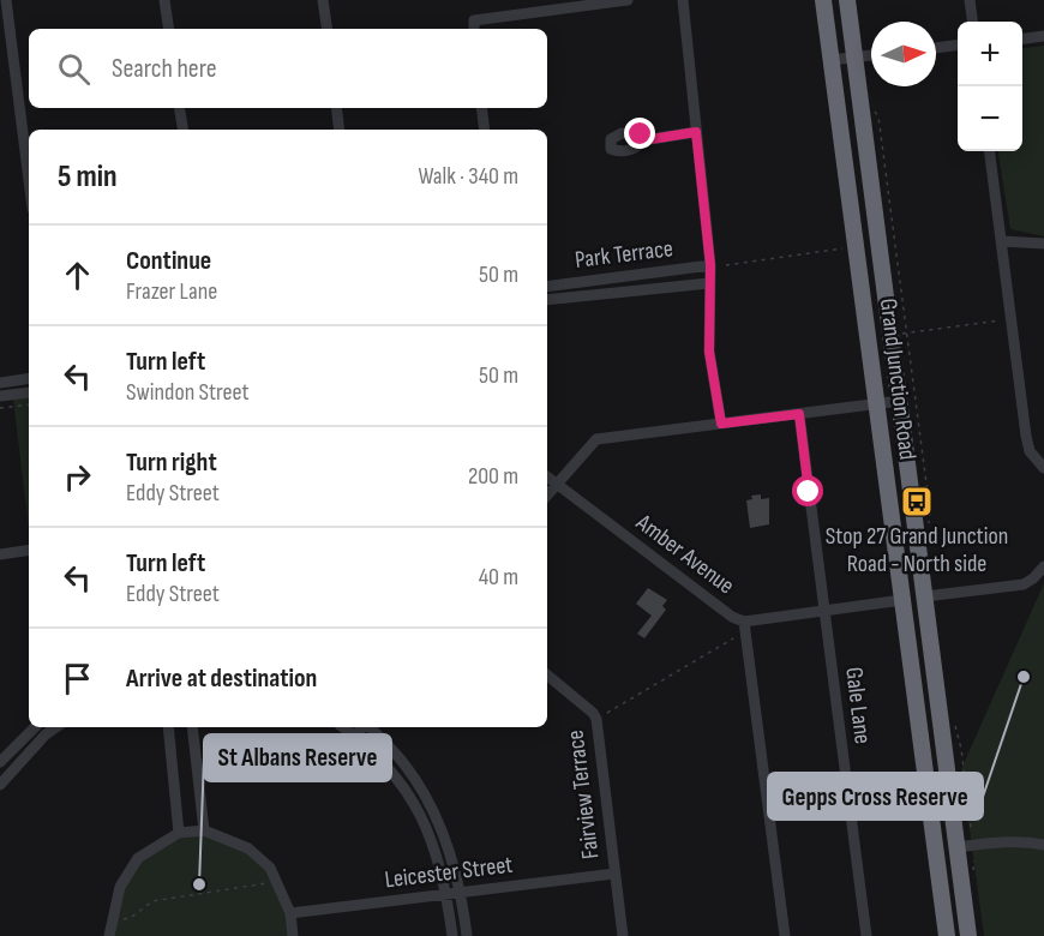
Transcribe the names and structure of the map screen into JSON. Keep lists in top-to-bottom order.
{
  "streets": {
    "highway": ["Grand Junction Road"],
    "street": [
      "Park Terrace",
      "Amber Avenue",
      "Gale Lane",
      "Fairview Terrace",
      "Leicester Street"
    ]
  },
  "crossings": [
    ["Grand Junction Road", "Amber Avenue"],
    ["Amber Avenue", "Gale Lane"],
    ["Fairview Terrace", "Leicester Street"]
  ],
  "places": {
    "bus stop": ["Stop 27 Grand Junction Road - North side"],
    "other": ["Gepps Cross Reserve", "St Albans Reserve"]
  },
  "north": "right",
  "page": {
    "map_buttons": ["+", "−"],
    "search": "Search here",
    "heading": ["5 min", "Walk · 340 m"],
    "list": [
      ["Continue", "Frazer Lane", "50 m"],
      ["Turn left", "Swindon Street", "50 m"],
      ["Turn right", "Eddy Street", "200 m"],
      ["Turn left", "Eddy Street", "40 m"],
      "Arrive at destination"
    ]
  }
}
